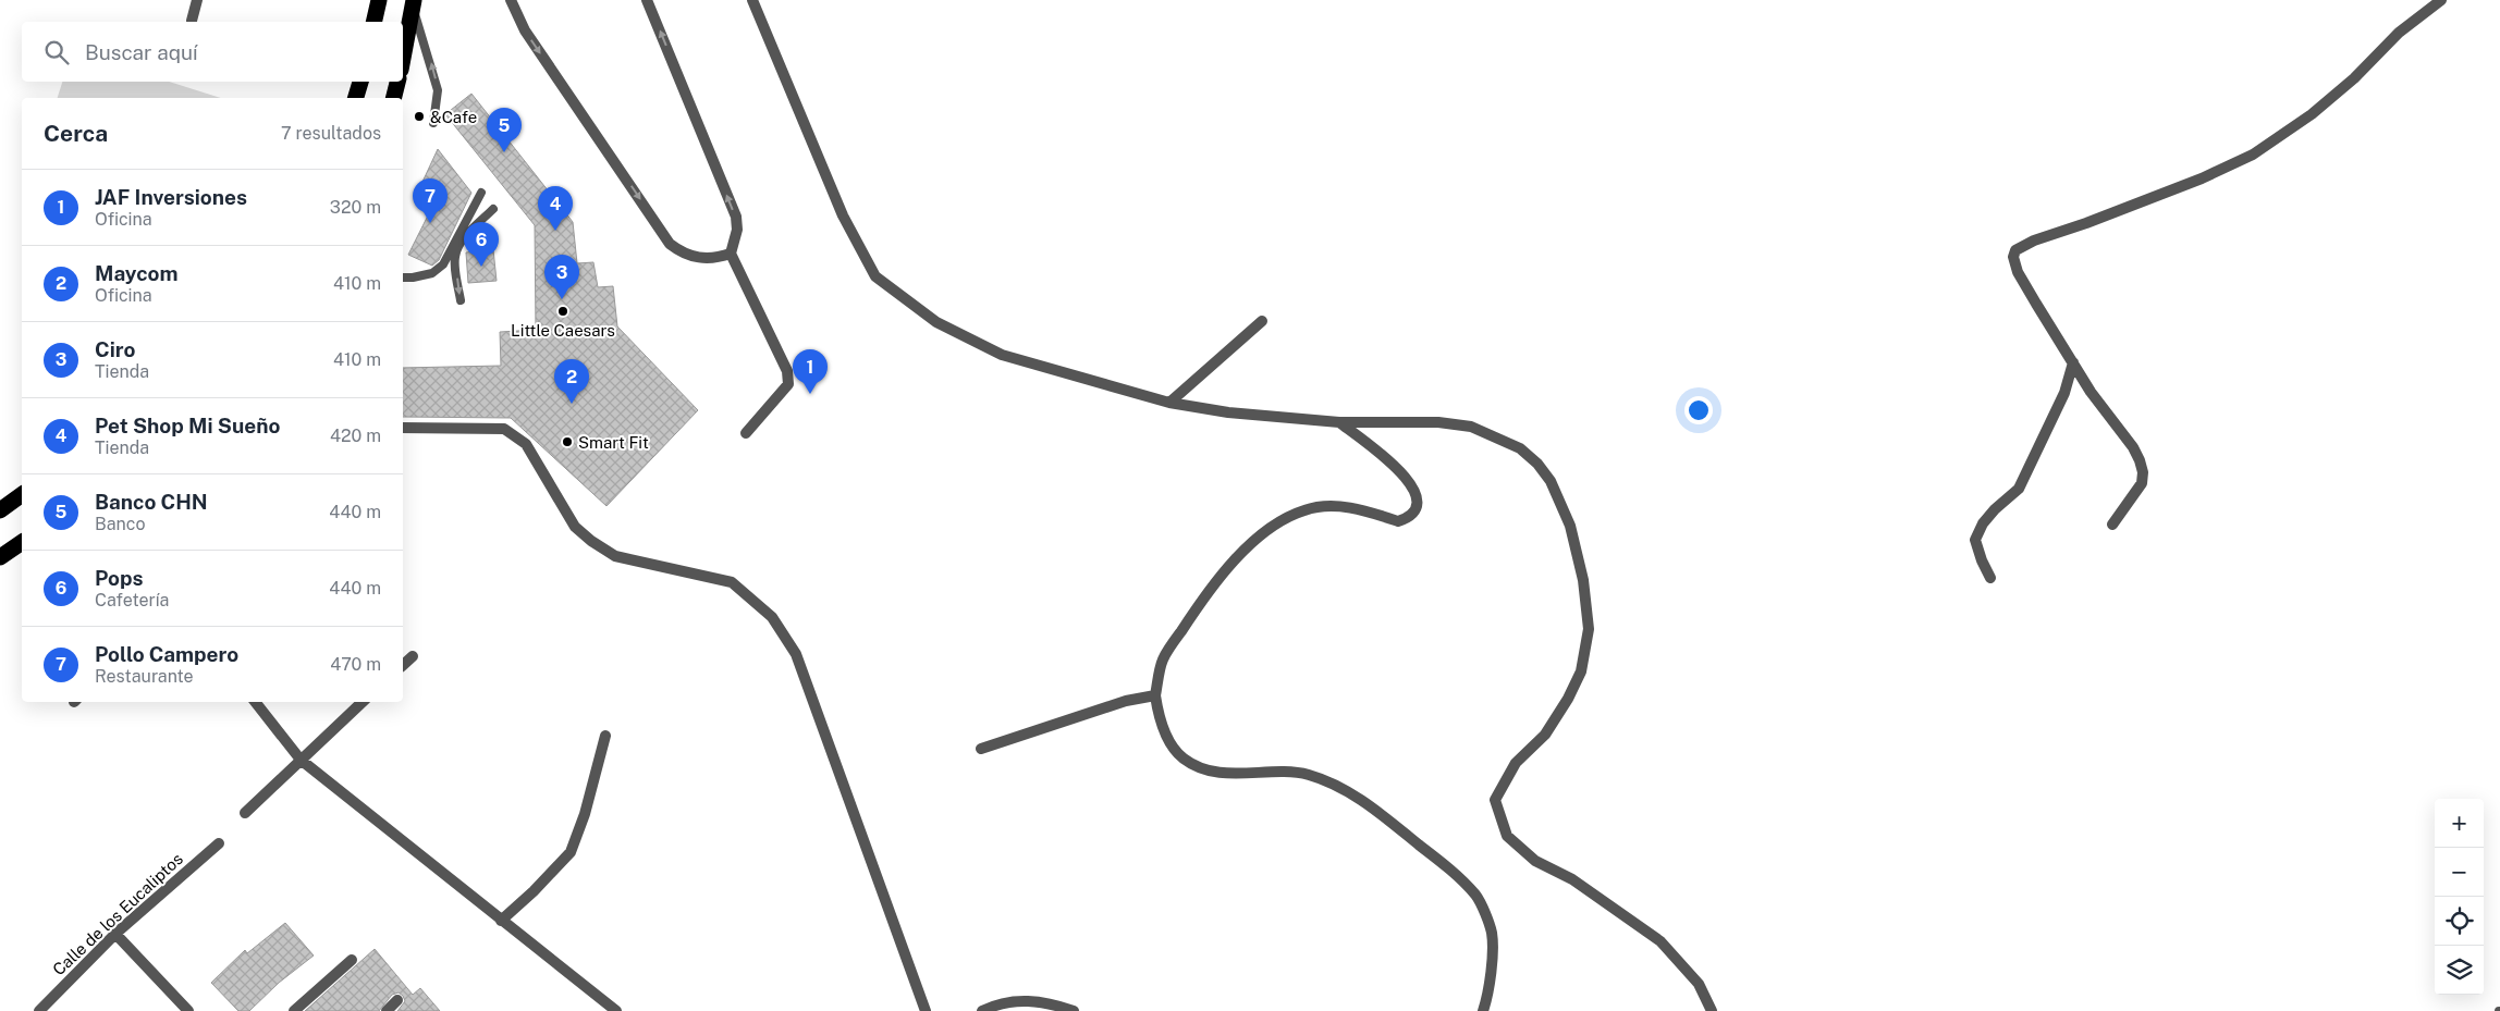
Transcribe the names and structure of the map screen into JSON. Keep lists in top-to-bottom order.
{
  "streets": {
    "street": ["Calle de los Eucaliptos"]
  },
  "places": ["&Cafe", "Little Caesars", "Smart Fit"],
  "page": {
    "search": "Buscar aquí",
    "heading": ["Cerca", "7 resultados"],
    "pins": [
      "5",
      "7",
      "4",
      "6",
      "3",
      "1",
      "2"
    ],
    "list": [
      {
        "mark": "1",
        "name": "JAF Inversiones",
        "note": "Oficina",
        "value": "320 m"
      },
      {
        "mark": "2",
        "name": "Maycom",
        "note": "Oficina",
        "value": "410 m"
      },
      {
        "mark": "3",
        "name": "Ciro",
        "note": "Tienda",
        "value": "410 m"
      },
      {
        "mark": "4",
        "name": "Pet Shop Mi Sueño",
        "note": "Tienda",
        "value": "420 m"
      },
      {
        "mark": "5",
        "name": "Banco CHN",
        "note": "Banco",
        "value": "440 m"
      },
      {
        "mark": "6",
        "name": "Pops",
        "note": "Cafetería",
        "value": "440 m"
      },
      {
        "mark": "7",
        "name": "Pollo Campero",
        "note": "Restaurante",
        "value": "470 m"
      }
    ],
    "map_buttons": ["+", "−"]
  }
}
